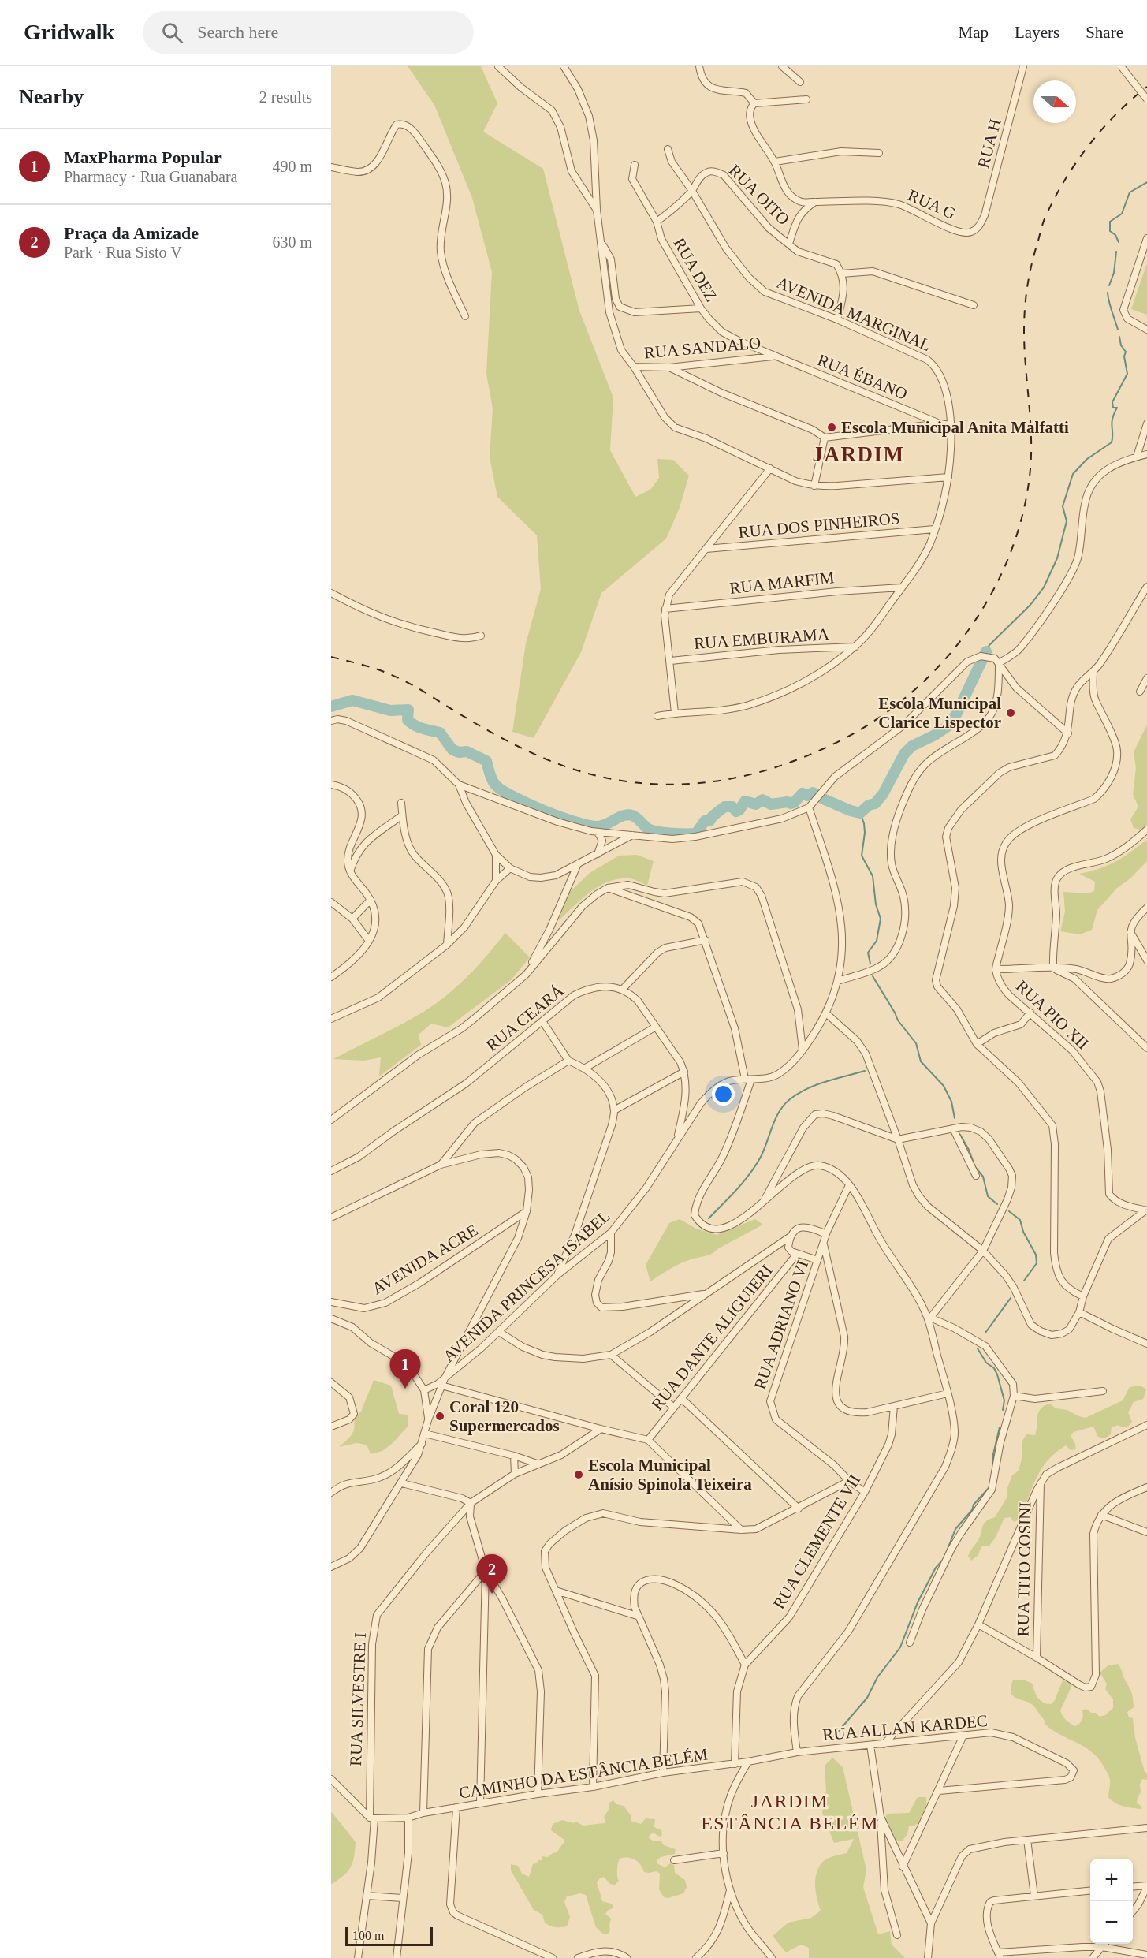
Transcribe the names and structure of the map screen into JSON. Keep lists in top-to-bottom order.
{
  "streets": {
    "street": [
      "RUA H",
      "RUA OITO",
      "RUA G",
      "RUA DEZ",
      "AVENIDA MARGINAL",
      "RUA SANDALO",
      "RUA ÉBANO",
      "RUA DOS PINHEIROS",
      "RUA MARFIM",
      "RUA EMBURAMA",
      "RUA PIO XII",
      "RUA CEARÁ",
      "AVENIDA ACRE",
      "AVENIDA PRINCESA ISABEL",
      "RUA ADRIANO VI",
      "RUA DANTE ALIGUIERI",
      "RUA CLEMENTE VII",
      "RUA TITO COSINI",
      "RUA SILVESTRE I",
      "RUA ALLAN KARDEC",
      "CAMINHO DA ESTÂNCIA BELÉM"
    ]
  },
  "crossings": [
    ["RUA H", "RUA G"],
    ["RUA OITO", "AVENIDA MARGINAL"],
    ["RUA DEZ", "RUA SANDALO"],
    ["RUA DEZ", "RUA ÉBANO"],
    ["AVENIDA MARGINAL", "RUA DOS PINHEIROS"],
    ["AVENIDA MARGINAL", "RUA MARFIM"],
    ["AVENIDA MARGINAL", "RUA EMBURAMA"],
    ["RUA SANDALO", "RUA ÉBANO"],
    ["RUA ADRIANO VI", "RUA DANTE ALIGUIERI"],
    ["RUA ADRIANO VI", "RUA CLEMENTE VII"],
    ["RUA CLEMENTE VII", "CAMINHO DA ESTÂNCIA BELÉM"],
    ["RUA SILVESTRE I", "CAMINHO DA ESTÂNCIA BELÉM"],
    ["RUA ALLAN KARDEC", "CAMINHO DA ESTÂNCIA BELÉM"]
  ],
  "districts": ["JARDIM", "JARDIM ESTÂNCIA BELÉM"],
  "places": [
    "Escola Municipal Anita Malfatti",
    "Escola Municipal Clarice Lispector",
    "Coral 120 Supermercados",
    "Escola Municipal Anísio Spinola Teixeira"
  ],
  "scale_bar": "100 m",
  "north": "right",
  "page": {
    "header": "Gridwalk",
    "search": "Search here",
    "nav": ["Map", "Layers", "Share"],
    "heading": ["Nearby", "2 results"],
    "list": [
      {
        "mark": "1",
        "name": "MaxPharma Popular",
        "note": "Pharmacy · Rua Guanabara",
        "value": "490 m"
      },
      {
        "mark": "2",
        "name": "Praça da Amizade",
        "note": "Park · Rua Sisto V",
        "value": "630 m"
      }
    ],
    "pins": ["1", "2"],
    "map_buttons": ["+", "−"],
    "scale": "100 m"
  }
}
